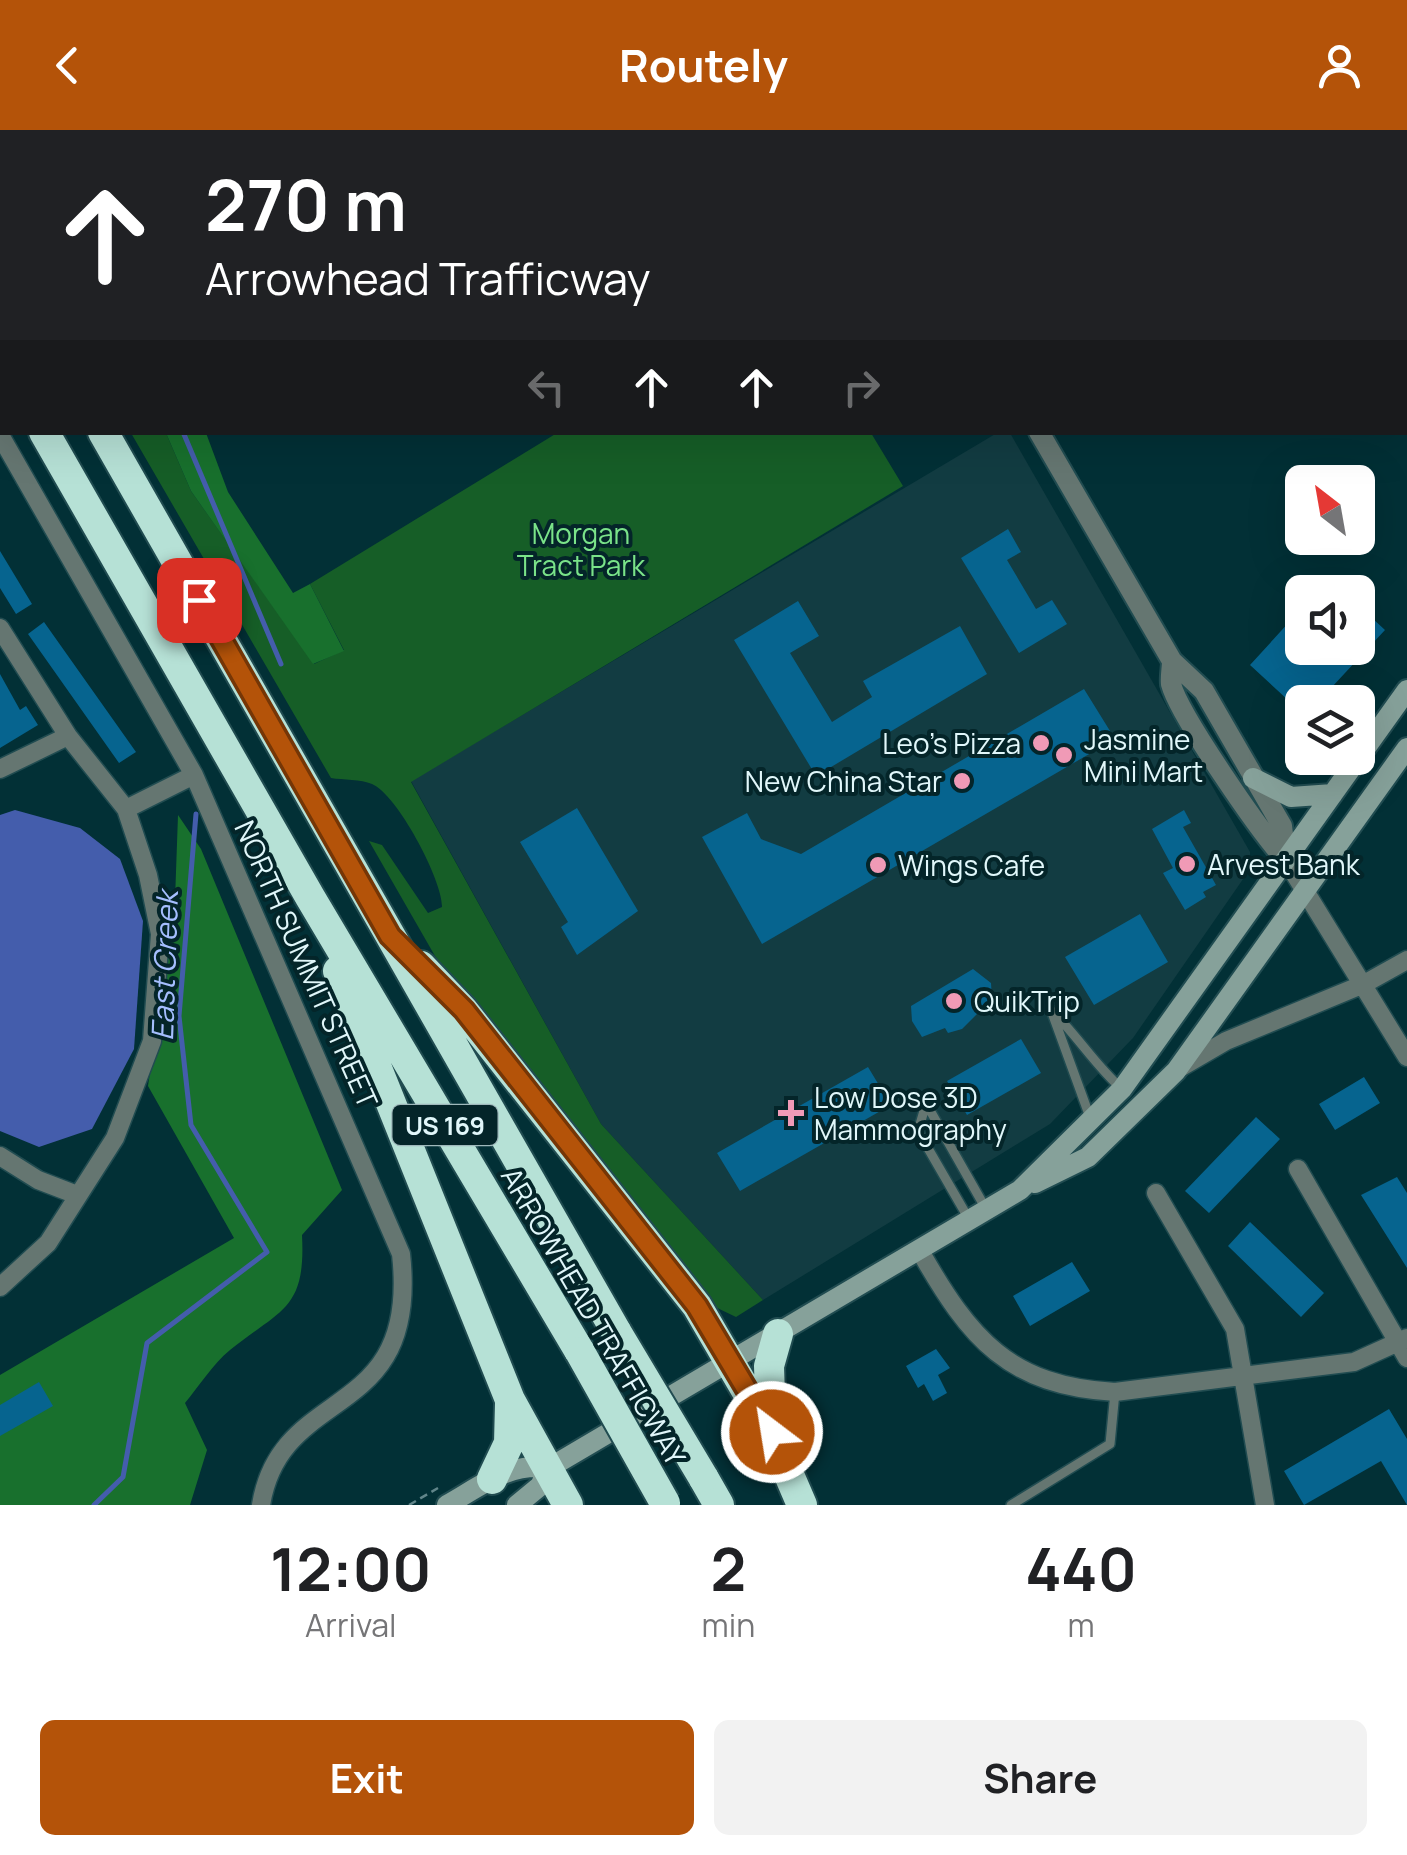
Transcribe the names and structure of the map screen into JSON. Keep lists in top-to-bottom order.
{
  "streets": {
    "highway": ["US 169", "ARROWHEAD TRAFFICWAY"],
    "street": ["NORTH SUMMIT STREET"]
  },
  "water": ["East Creek"],
  "parks": ["Morgan Tract Park"],
  "places": {
    "other": [
      "Leo's Pizza",
      "Jasmine Mini Mart",
      "New China Star",
      "Arvest Bank",
      "Wings Cafe",
      "QuikTrip"
    ],
    "health": ["Low Dose 3D Mammography"]
  },
  "north": "top left",
  "page": {
    "header": "Routely",
    "turn": ["270 m", "Arrowhead Trafficway"],
    "eta": [
      "12:00",
      "Arrival",
      "2",
      "min",
      "440",
      "m"
    ],
    "buttons": ["Exit", "Share"]
  }
}
